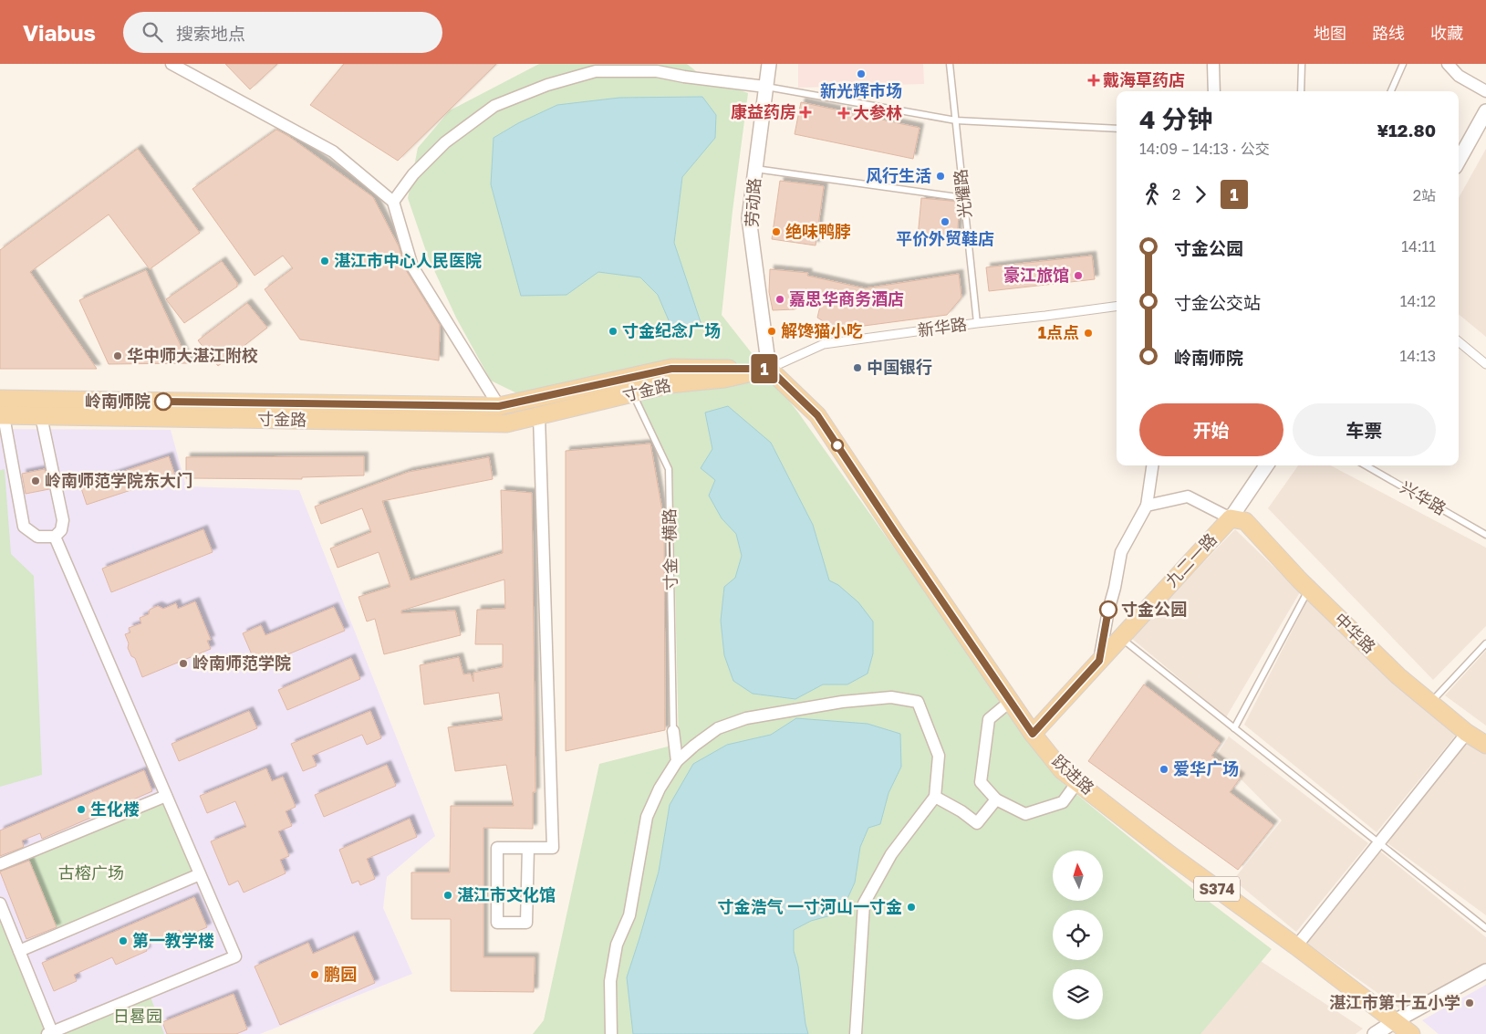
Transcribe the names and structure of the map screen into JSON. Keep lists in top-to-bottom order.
{
  "streets": {
    "main road": [
      "寸金路",
      "九二一路",
      "中华路",
      "跃进路",
      "S374"
    ],
    "street": ["劳动路", "新华路"],
    "lane": ["光耀路", "兴华路", "寸金一横路"]
  },
  "crossings": [
    ["光耀路", "新华路"],
    ["劳动路", "新华路"],
    ["劳动路", "寸金路"],
    ["劳动路", "跃进路"],
    ["新华路", "寸金路"],
    ["新华路", "跃进路"],
    ["寸金路", "寸金一横路"],
    ["寸金路", "跃进路"],
    ["九二一路", "中华路"],
    ["九二一路", "跃进路"]
  ],
  "parks": ["古榕广场", "日晷园"],
  "places": {
    "other": [
      "新光辉市场",
      "风行生活",
      "平价外贸鞋店",
      "绝味鸭脖",
      "湛江市中心人民医院",
      "豪江旅馆",
      "嘉思华商务酒店",
      "寸金纪念广场",
      "解馋猫小吃",
      "1点点",
      "华中师大湛江附校",
      "中国银行",
      "岭南师院",
      "岭南师范学院东大门",
      "寸金公园",
      "岭南师范学院",
      "爱华广场",
      "生化楼",
      "湛江市文化馆",
      "寸金浩气 一寸河山一寸金",
      "第一教学楼",
      "鹏园",
      "湛江市第十五小学"
    ],
    "health": ["戴海草药店", "康益药房", "大参林"]
  },
  "lines": ["bus line 1"],
  "north": "top",
  "page": {
    "header": "Viabus",
    "search": "搜索地点",
    "nav": ["地图", "路线", "收藏"],
    "on_map": "1",
    "heading": ["4 分钟", "14:09 – 14:13 · 公交", "¥12.80"],
    "legs": ["2", "1", "2站"],
    "list": [
      {
        "name": "寸金公园",
        "value": "14:11"
      },
      {
        "name": "寸金公交站",
        "value": "14:12"
      },
      {
        "name": "岭南师院",
        "value": "14:13"
      }
    ],
    "buttons": ["开始", "车票"]
  }
}
